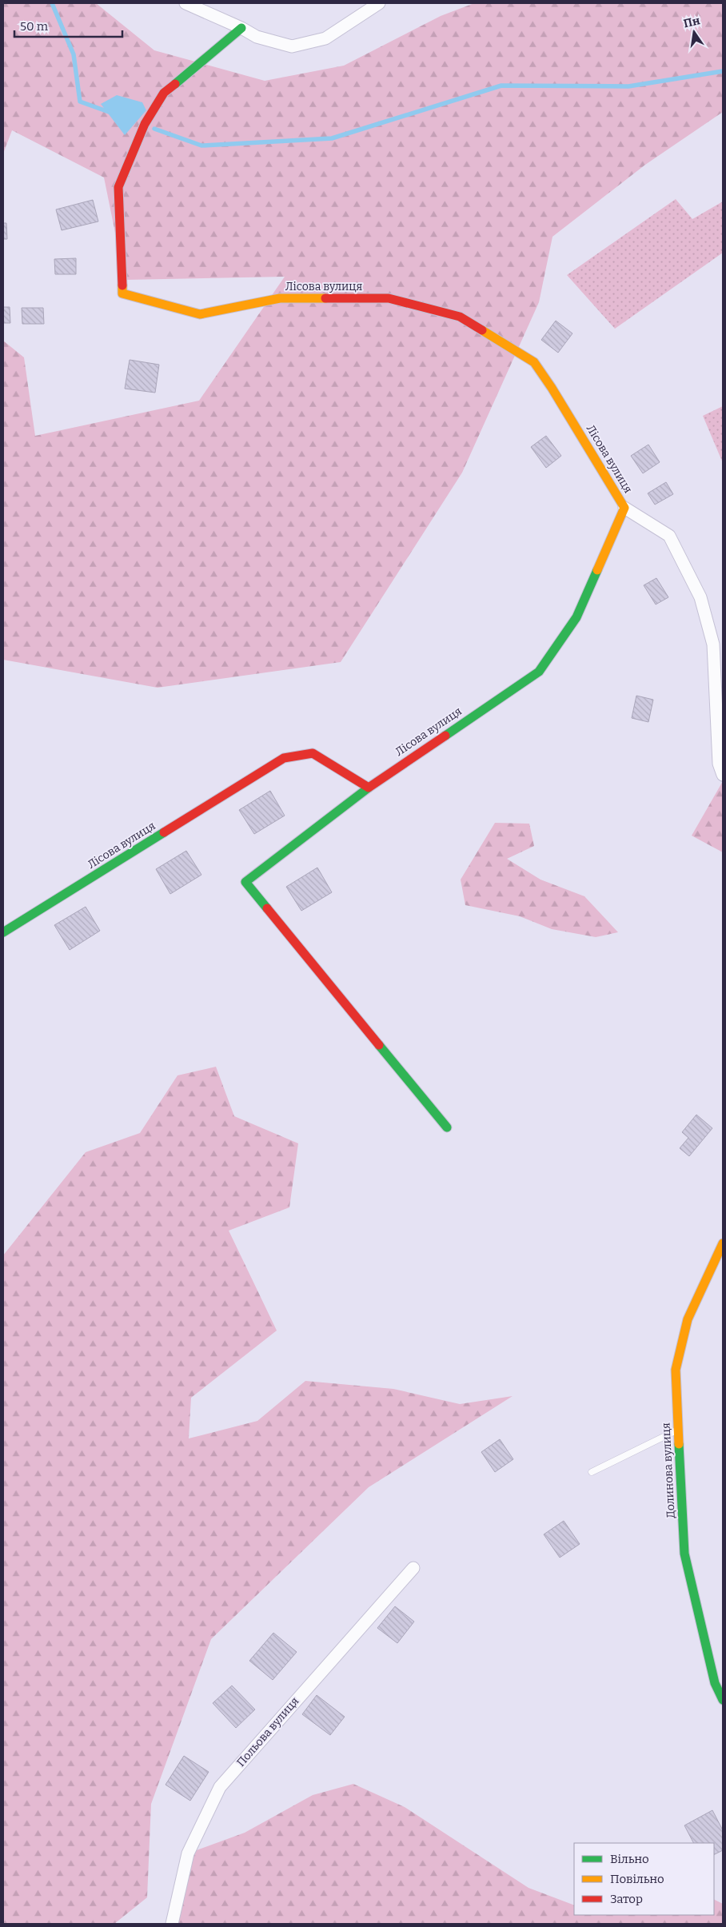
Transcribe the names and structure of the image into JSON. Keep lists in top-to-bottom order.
{
  "streets": {
    "street": ["Лісова вулиця", "Долинова вулиця", "Польова вулиця"]
  },
  "legend": ["Вільно", "Повільно", "Затор"],
  "scale_bar": "50 m",
  "north": "top"
}
